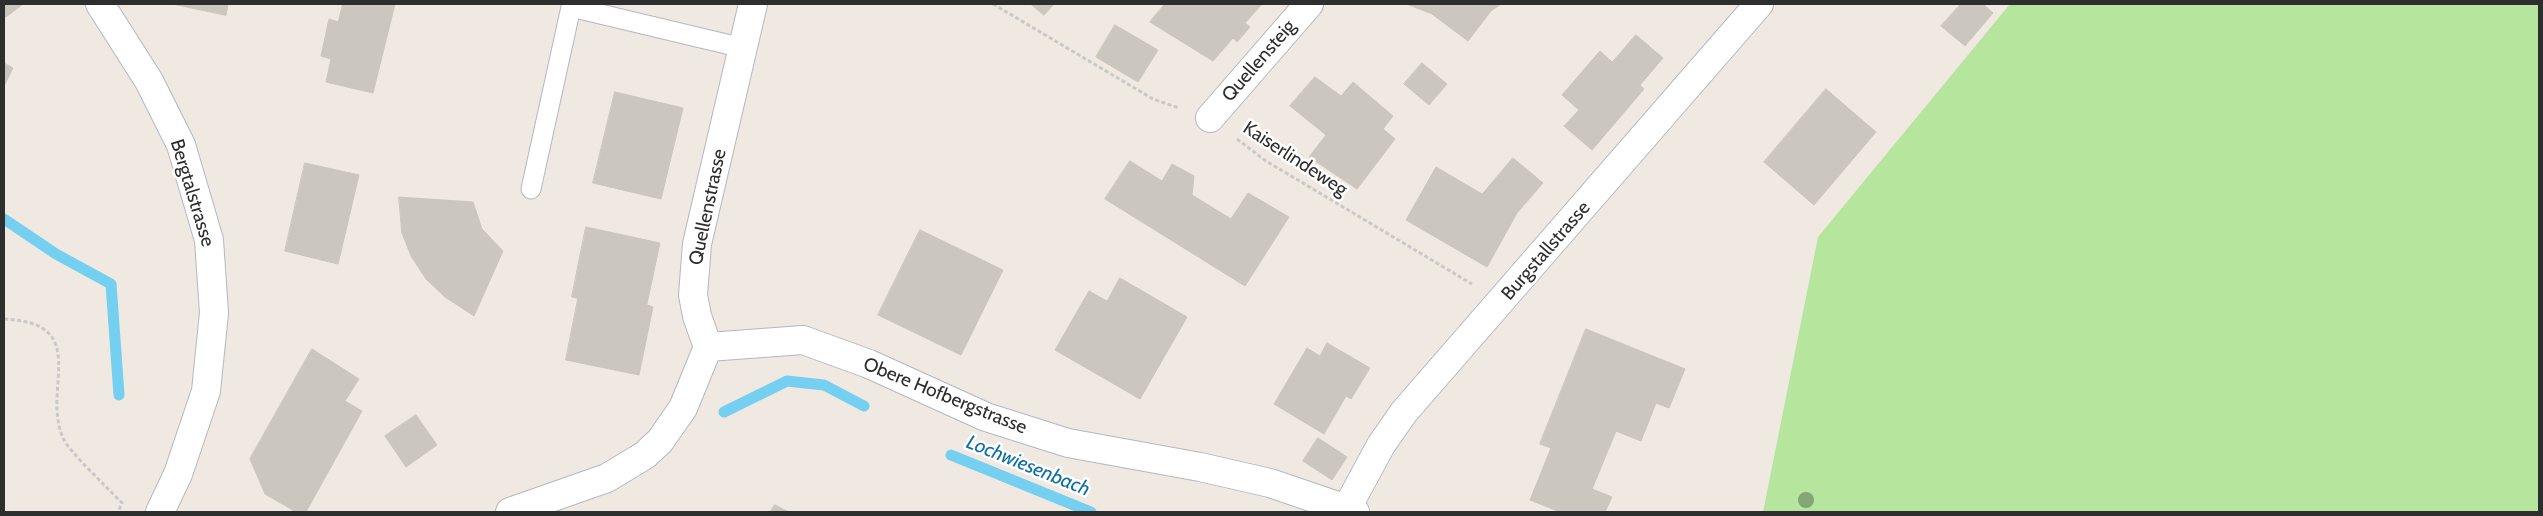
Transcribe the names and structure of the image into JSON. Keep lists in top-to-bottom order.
{
  "streets": {
    "street": [
      "Quellensteig",
      "Bergtalstrasse",
      "Quellenstrasse",
      "Burgstallstrasse",
      "Obere Hofbergstrasse"
    ],
    "path": ["Kaiserlindeweg"]
  },
  "crossings": [
    ["Quellensteig", "Kaiserlindeweg"],
    ["Kaiserlindeweg", "Burgstallstrasse"],
    ["Quellenstrasse", "Obere Hofbergstrasse"],
    ["Burgstallstrasse", "Obere Hofbergstrasse"]
  ],
  "water": ["Lochwiesenbach"]
}
